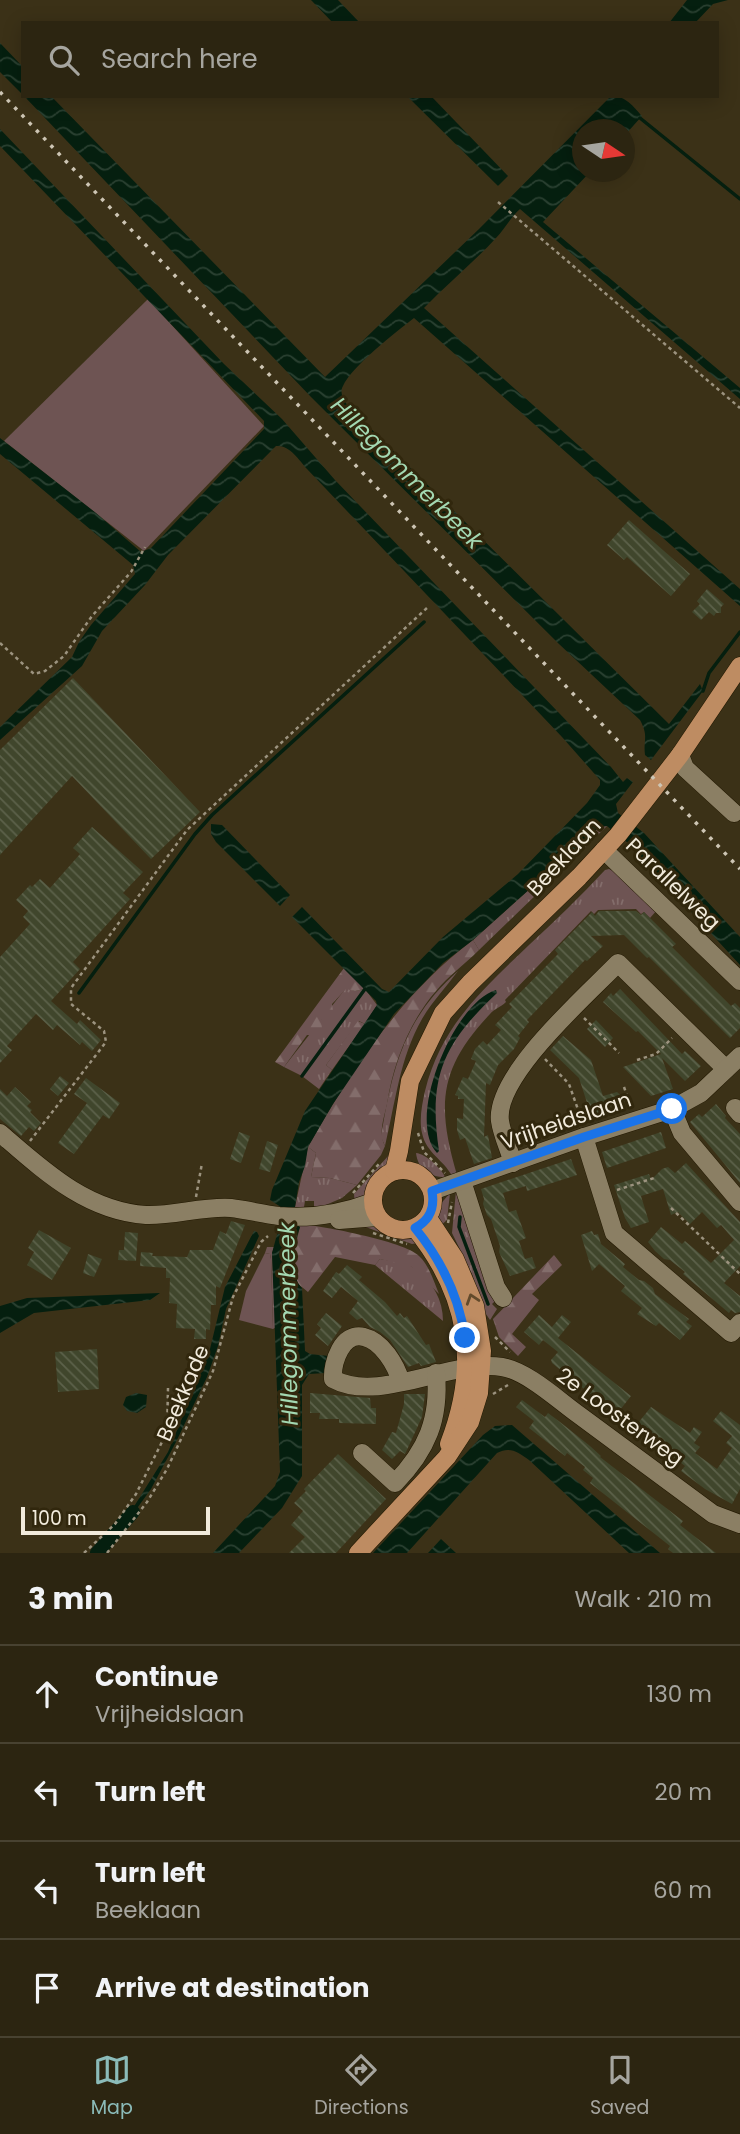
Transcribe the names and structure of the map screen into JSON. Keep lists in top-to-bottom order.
{
  "streets": {
    "main road": ["Beeklaan"],
    "street": ["Parallelweg", "Vrijheidslaan", "2e Loosterweg"],
    "path": ["Beekkade"]
  },
  "crossings": [
    ["Beeklaan", "Parallelweg"],
    ["Beeklaan", "Vrijheidslaan"]
  ],
  "water": ["Hillegommerbeek"],
  "scale_bar": "100 m",
  "north": "right",
  "page": {
    "search": "Search here",
    "scale": "100 m",
    "heading": ["3 min", "Walk · 210 m"],
    "list": [
      ["Continue", "Vrijheidslaan", "130 m"],
      ["Turn left", "20 m"],
      ["Turn left", "Beeklaan", "60 m"],
      "Arrive at destination"
    ],
    "nav": ["Map", "Directions", "Saved"]
  }
}
